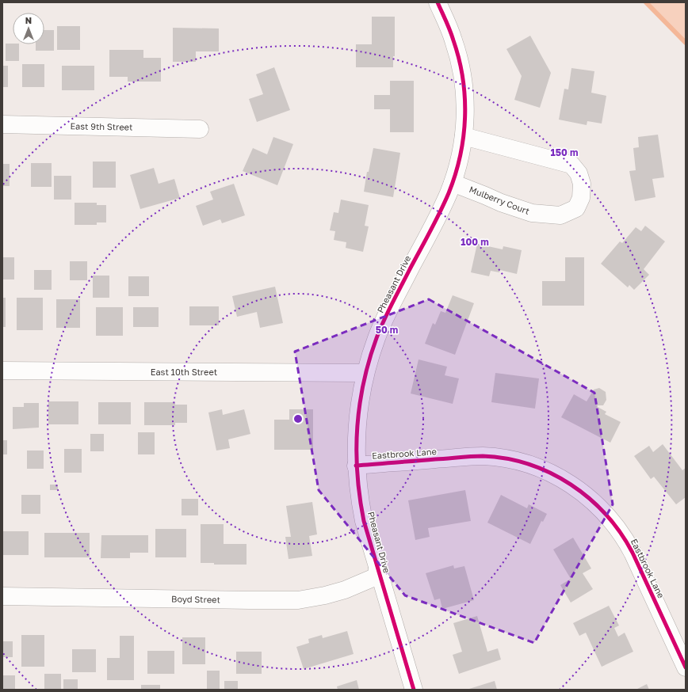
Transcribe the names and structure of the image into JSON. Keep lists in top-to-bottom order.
{
  "streets": {
    "street": [
      "East 9th Street",
      "Mulberry Court",
      "Pheasant Drive",
      "East 10th Street",
      "Eastbrook Lane",
      "Boyd Street"
    ]
  },
  "crossings": [
    ["Mulberry Court", "Pheasant Drive"],
    ["Pheasant Drive", "East 10th Street"],
    ["Pheasant Drive", "Eastbrook Lane"],
    ["Pheasant Drive", "Boyd Street"]
  ],
  "north": "top",
  "rings": ["150 m", "100 m", "50 m"]
}
